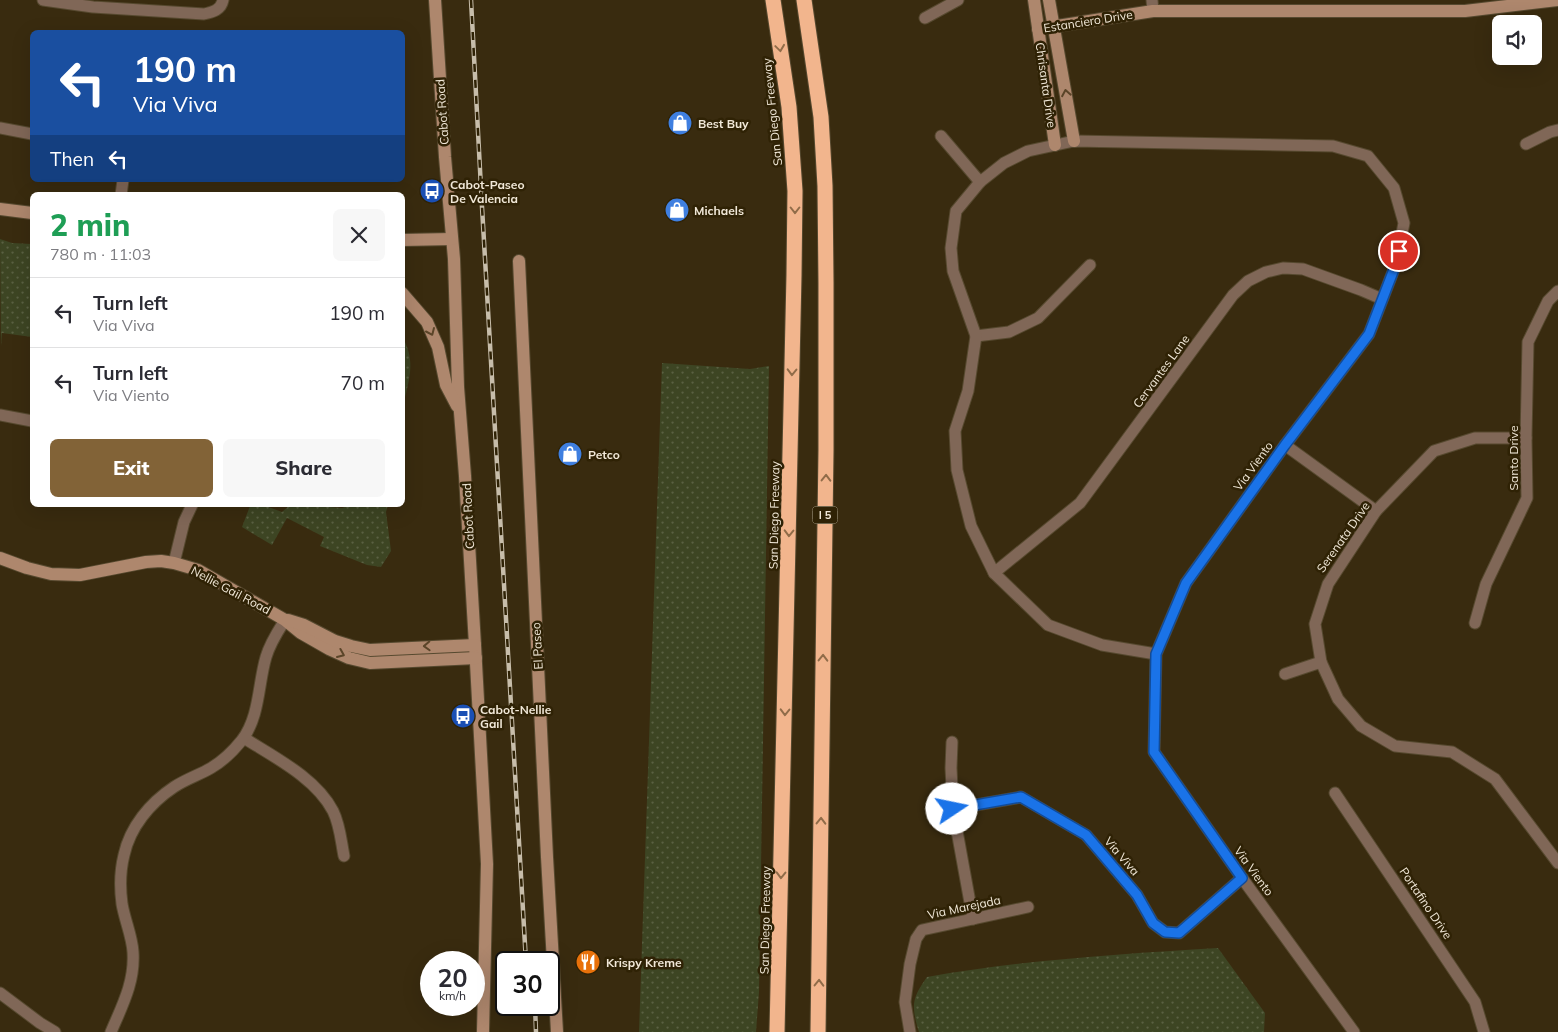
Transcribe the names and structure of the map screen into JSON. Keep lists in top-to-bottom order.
{
  "streets": {
    "highway": ["San Diego Freeway", "I 5"],
    "street": [
      "Estanciero Drive",
      "Chrisanta Drive",
      "Cabot Road",
      "Cervantes Lane",
      "Santo Drive",
      "Via Viento",
      "Serenata Drive",
      "Nellie Gail Road",
      "El Paseo",
      "Via Viva",
      "Portafino Drive",
      "Via Marejada"
    ]
  },
  "crossings": [
    ["Estanciero Drive", "Chrisanta Drive"],
    ["Chrisanta Drive", "Cervantes Lane"],
    ["Chrisanta Drive", "Via Viento"],
    ["Cabot Road", "Nellie Gail Road"],
    ["Cervantes Lane", "Via Viento"],
    ["Santo Drive", "Serenata Drive"],
    ["Via Viento", "Via Viva"]
  ],
  "places": {
    "shop": ["Best Buy", "Michaels", "Petco"],
    "bus stop": ["Cabot-Paseo De Valencia", "Cabot-Nellie Gail"],
    "restaurant": ["Krispy Kreme"]
  },
  "page": {
    "turn": ["190 m", "Via Viva"],
    "then": "Then",
    "heading": ["2 min", "780 m · 11:03"],
    "list": [
      {
        "name": "Turn left",
        "note": "Via Viva",
        "value": "190 m"
      },
      {
        "name": "Turn left",
        "note": "Via Viento",
        "value": "70 m"
      }
    ],
    "buttons": ["Exit", "Share"],
    "speed": "20 km/h",
    "limit": "30"
  }
}
